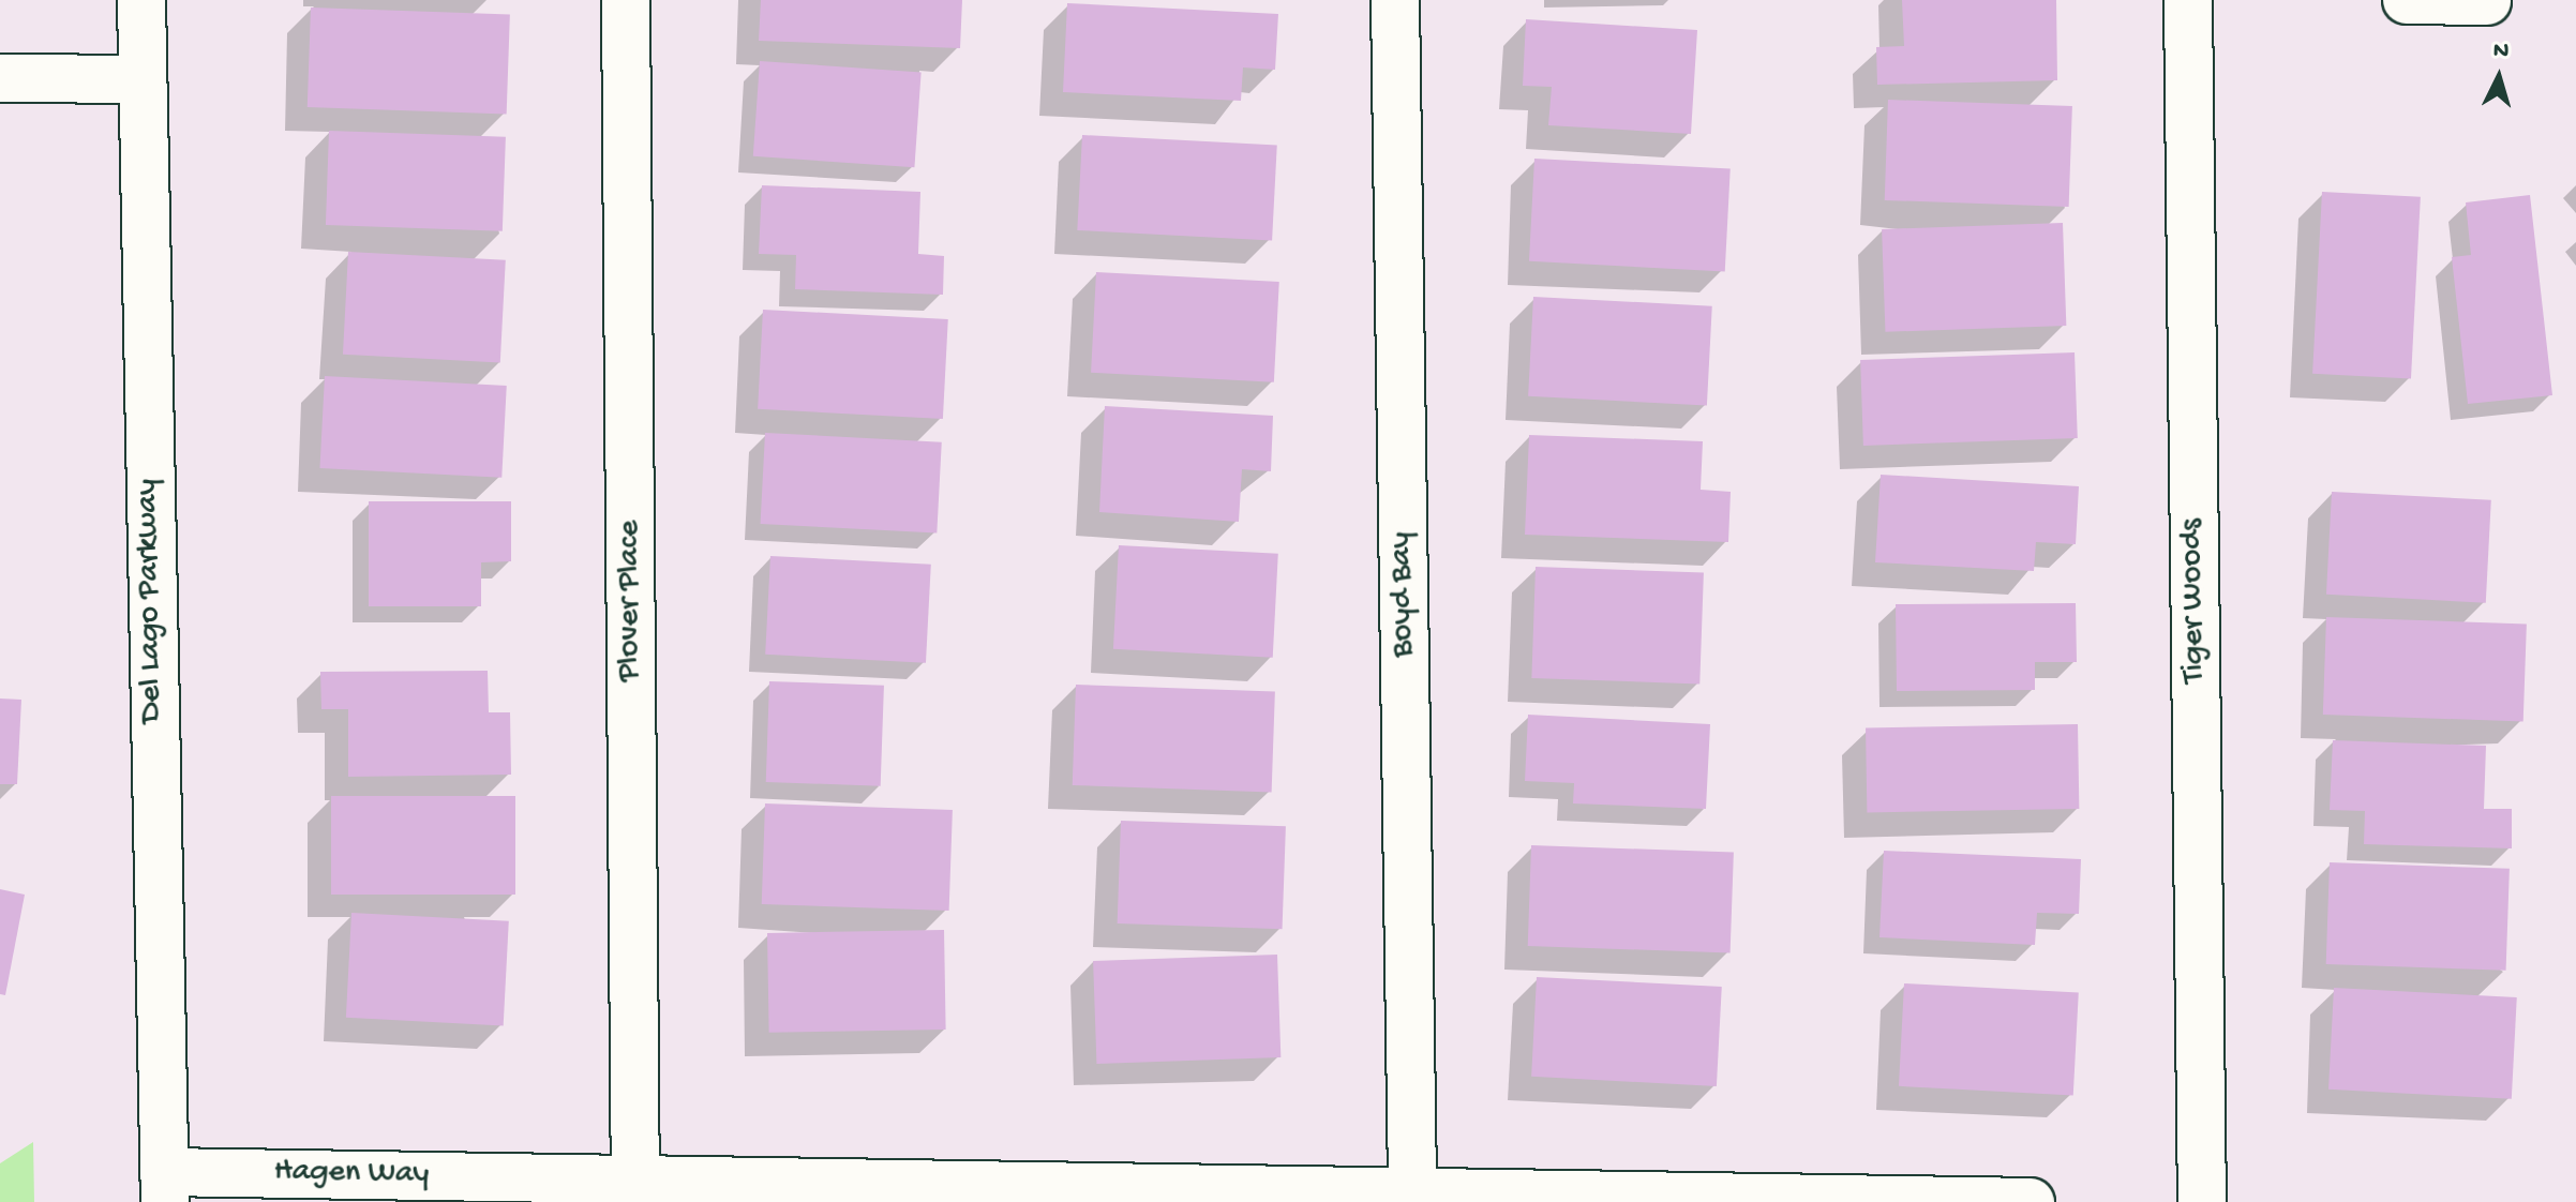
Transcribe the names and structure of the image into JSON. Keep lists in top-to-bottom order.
{
  "streets": {
    "street": [
      "Boyd Bay",
      "Del Lago Parkway",
      "Plover Place",
      "Tiger Woods",
      "Hagen Way"
    ]
  },
  "crossings": [
    ["Boyd Bay", "Hagen Way"],
    ["Del Lago Parkway", "Hagen Way"],
    ["Plover Place", "Hagen Way"]
  ],
  "north": "top"
}
